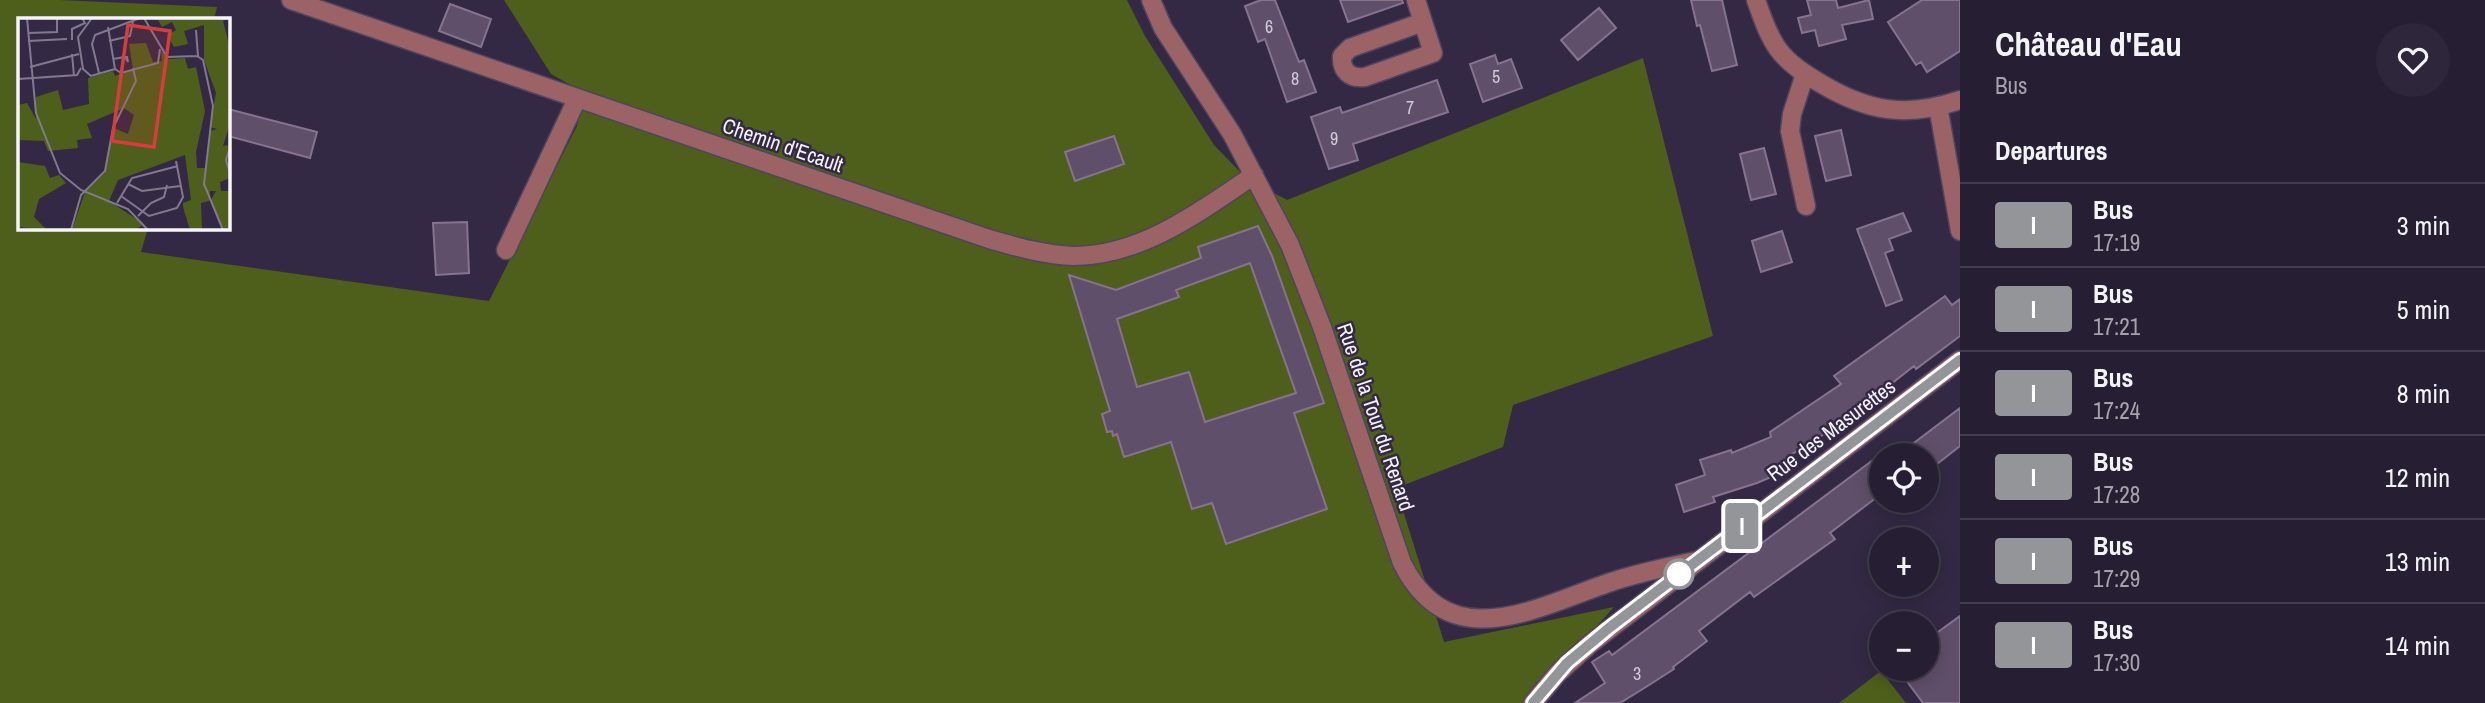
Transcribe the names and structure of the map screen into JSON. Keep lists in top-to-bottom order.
{
  "streets": {
    "street": ["Chemin d'Ecault", "Rue de la Tour du Renard", "Rue des Masurettes"]
  },
  "crossings": [
    ["Chemin d'Ecault", "Rue de la Tour du Renard"],
    ["Rue de la Tour du Renard", "Rue des Masurettes"]
  ],
  "lines": ["bus line I"],
  "house_numbers": [
    "6",
    "5",
    "8",
    "7",
    "9",
    "3"
  ],
  "page": {
    "on_map": "I",
    "heading": [
      ["Château d'Eau", "Bus"],
      "Departures"
    ],
    "list": [
      {
        "mark": "I",
        "name": "Bus",
        "note": "17:19",
        "value": "3 min"
      },
      {
        "mark": "I",
        "name": "Bus",
        "note": "17:21",
        "value": "5 min"
      },
      {
        "mark": "I",
        "name": "Bus",
        "note": "17:24",
        "value": "8 min"
      },
      {
        "mark": "I",
        "name": "Bus",
        "note": "17:28",
        "value": "12 min"
      },
      {
        "mark": "I",
        "name": "Bus",
        "note": "17:29",
        "value": "13 min"
      },
      {
        "mark": "I",
        "name": "Bus",
        "note": "17:30",
        "value": "14 min"
      }
    ],
    "map_buttons": ["+", "−"]
  }
}
